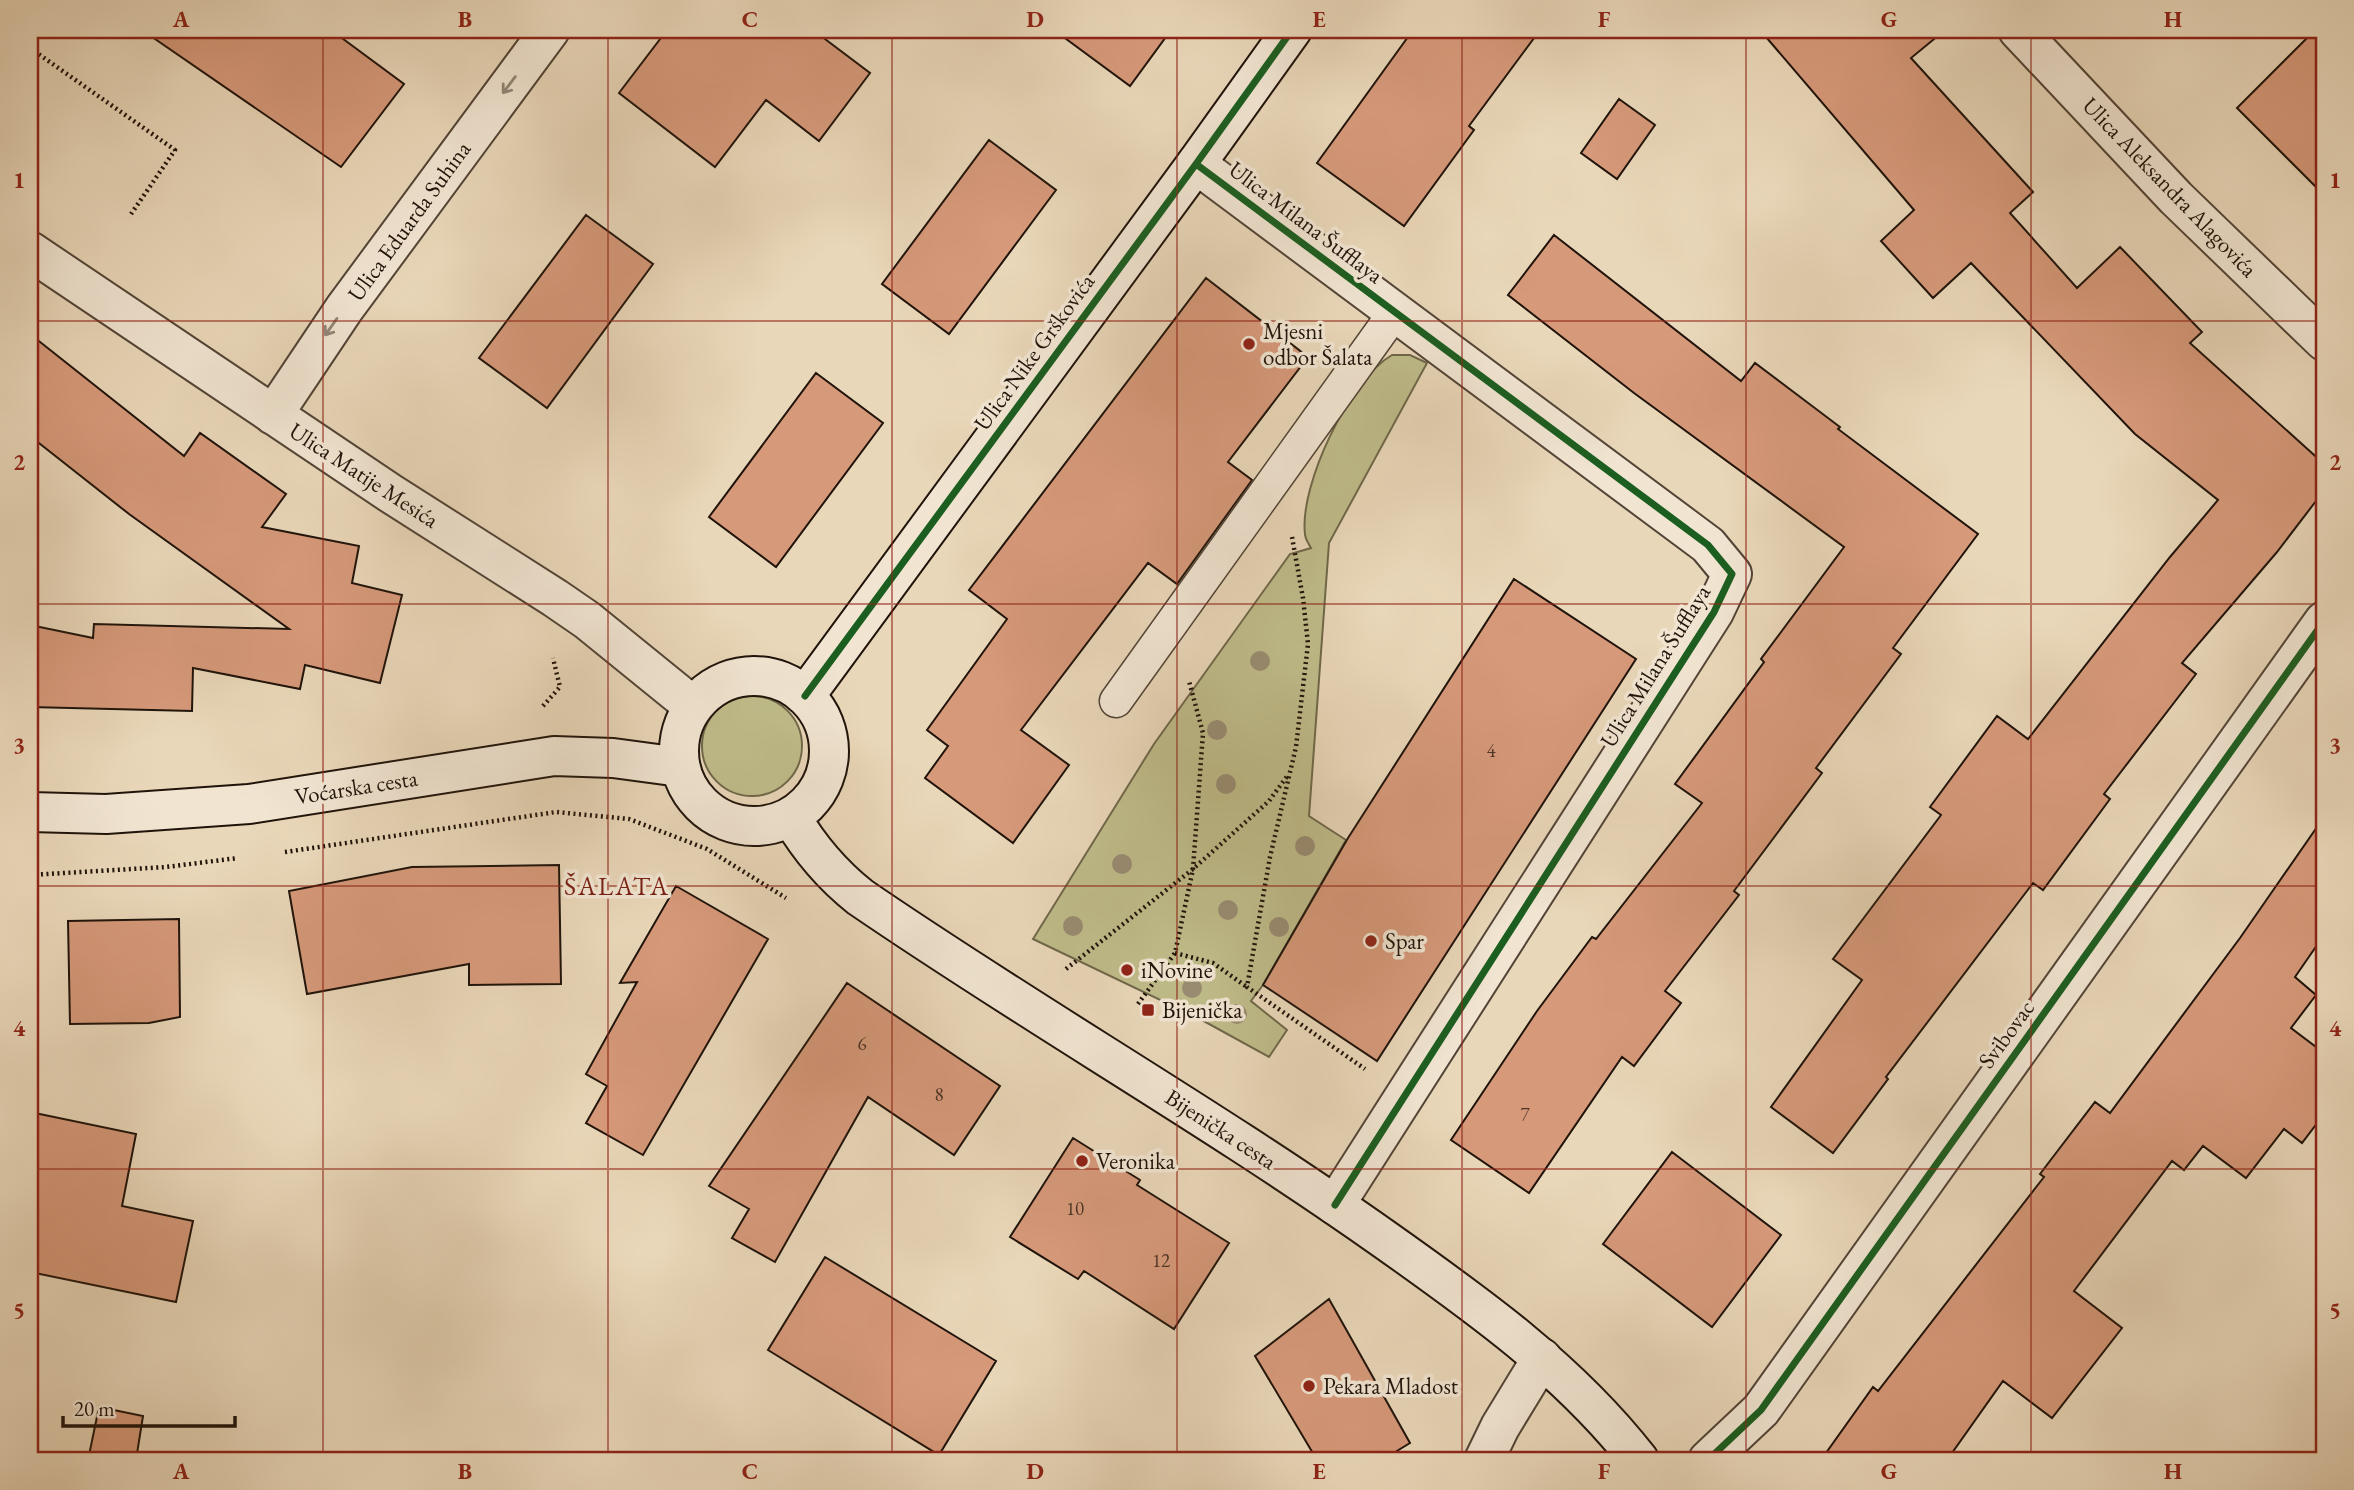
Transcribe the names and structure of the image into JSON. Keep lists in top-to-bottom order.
{
  "streets": {
    "street": [
      "Ulica Aleksandra Alagovića",
      "Ulica Eduarda Suhina",
      "Ulica Milana Šufflaya",
      "Ulica Nike Grškovića",
      "Ulica Matije Mesića",
      "Voćarska cesta",
      "Svibovac",
      "Bijenička cesta"
    ]
  },
  "crossings": [
    ["Ulica Eduarda Suhina", "Ulica Matije Mesića"],
    ["Ulica Milana Šufflaya", "Ulica Nike Grškovića"],
    ["Ulica Milana Šufflaya", "Bijenička cesta"],
    ["Ulica Nike Grškovića", "Ulica Matije Mesića"],
    ["Ulica Nike Grškovića", "Voćarska cesta"],
    ["Ulica Nike Grškovića", "Bijenička cesta"],
    ["Ulica Matije Mesića", "Voćarska cesta"],
    ["Ulica Matije Mesića", "Bijenička cesta"],
    ["Voćarska cesta", "Bijenička cesta"]
  ],
  "one_way": ["Ulica Eduarda Suhina"],
  "districts": ["ŠALATA"],
  "places": {
    "other": [
      "Mjesni odbor Šalata",
      "Spar",
      "iNovine",
      "Veronika",
      "Pekara Mladost"
    ],
    "transit": ["Bijenička"]
  },
  "house_numbers": [
    "4",
    "6",
    "8",
    "7",
    "10",
    "12"
  ],
  "scale_bar": "20 m",
  "grid": {
    "columns": [
      "A",
      "B",
      "C",
      "D",
      "E",
      "F",
      "G",
      "H"
    ],
    "rows": [
      "1",
      "2",
      "3",
      "4",
      "5"
    ]
  }
}
